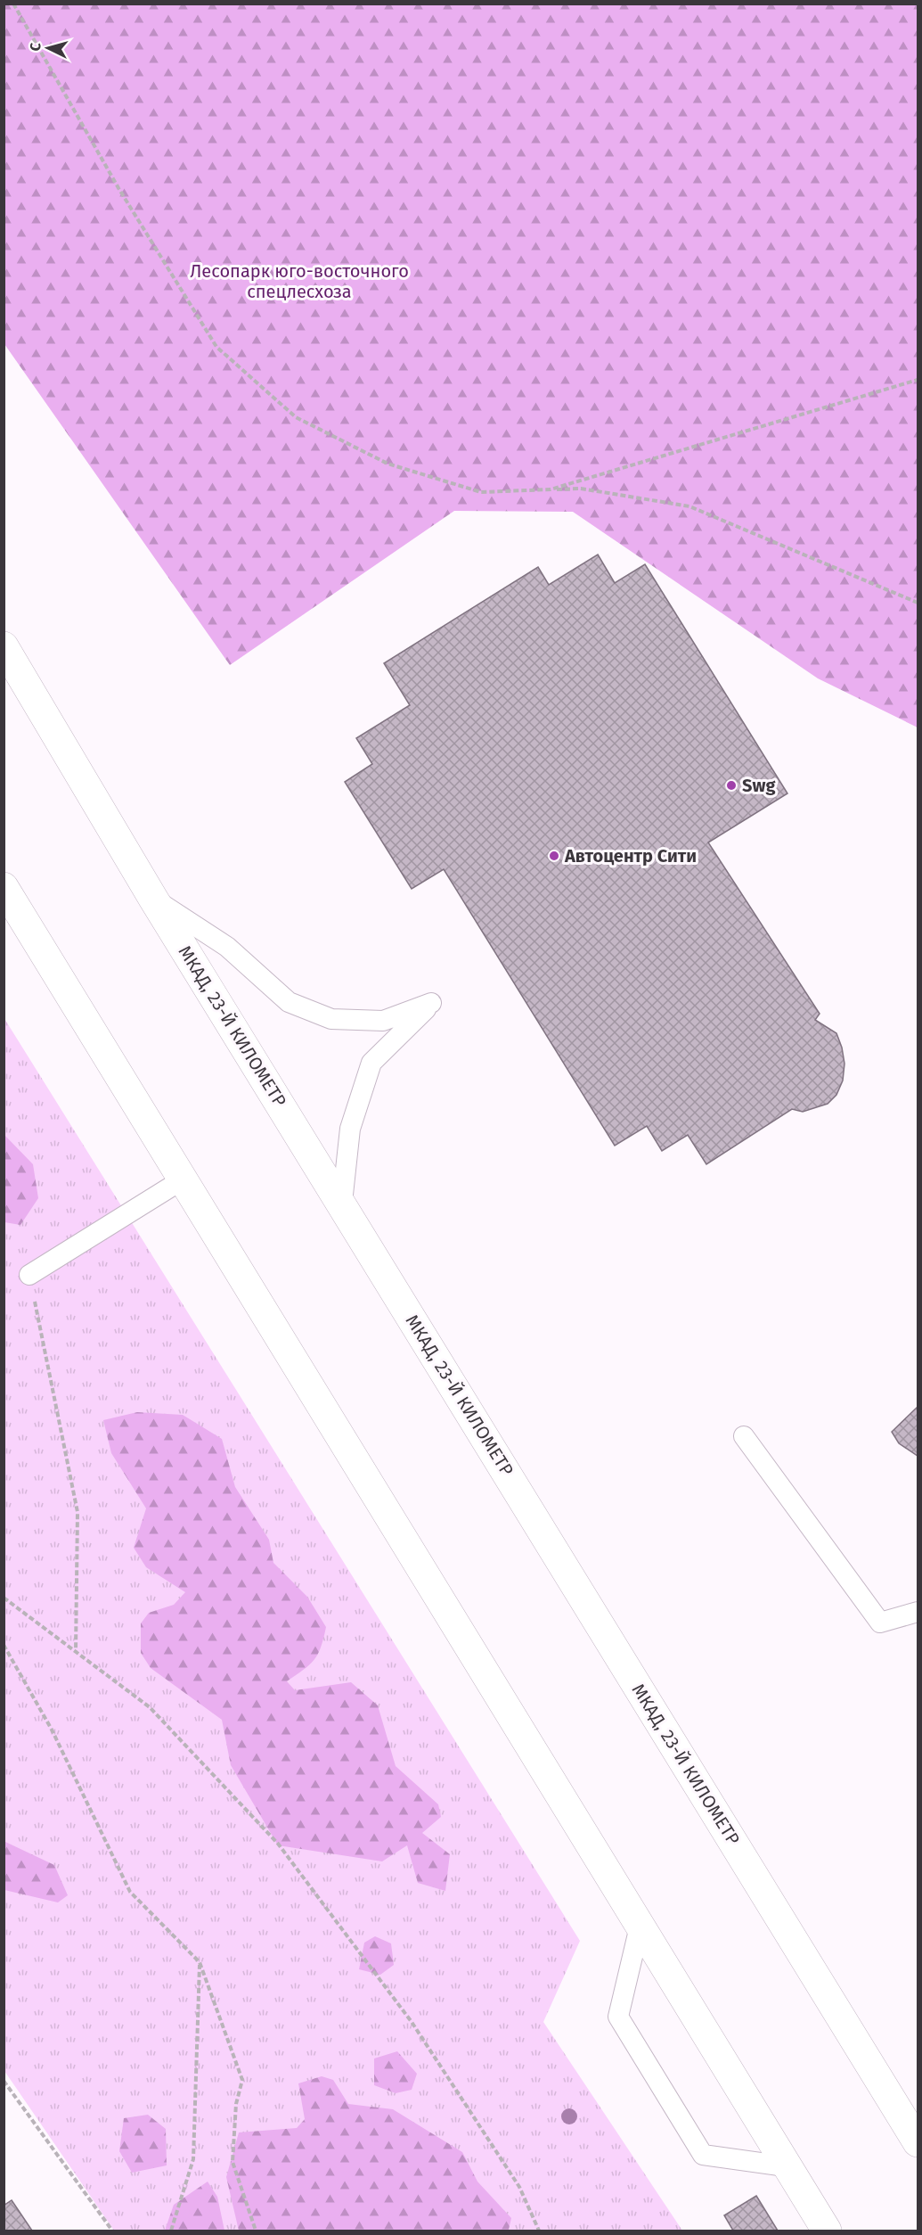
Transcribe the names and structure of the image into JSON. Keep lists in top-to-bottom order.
{
  "streets": {
    "highway": ["МКАД, 23-Й КИЛОМЕТР"]
  },
  "parks": ["Лесопарк юго-восточного спецлесхоза"],
  "places": ["Swg", "Автоцентр Сити"],
  "north": "left"
}
